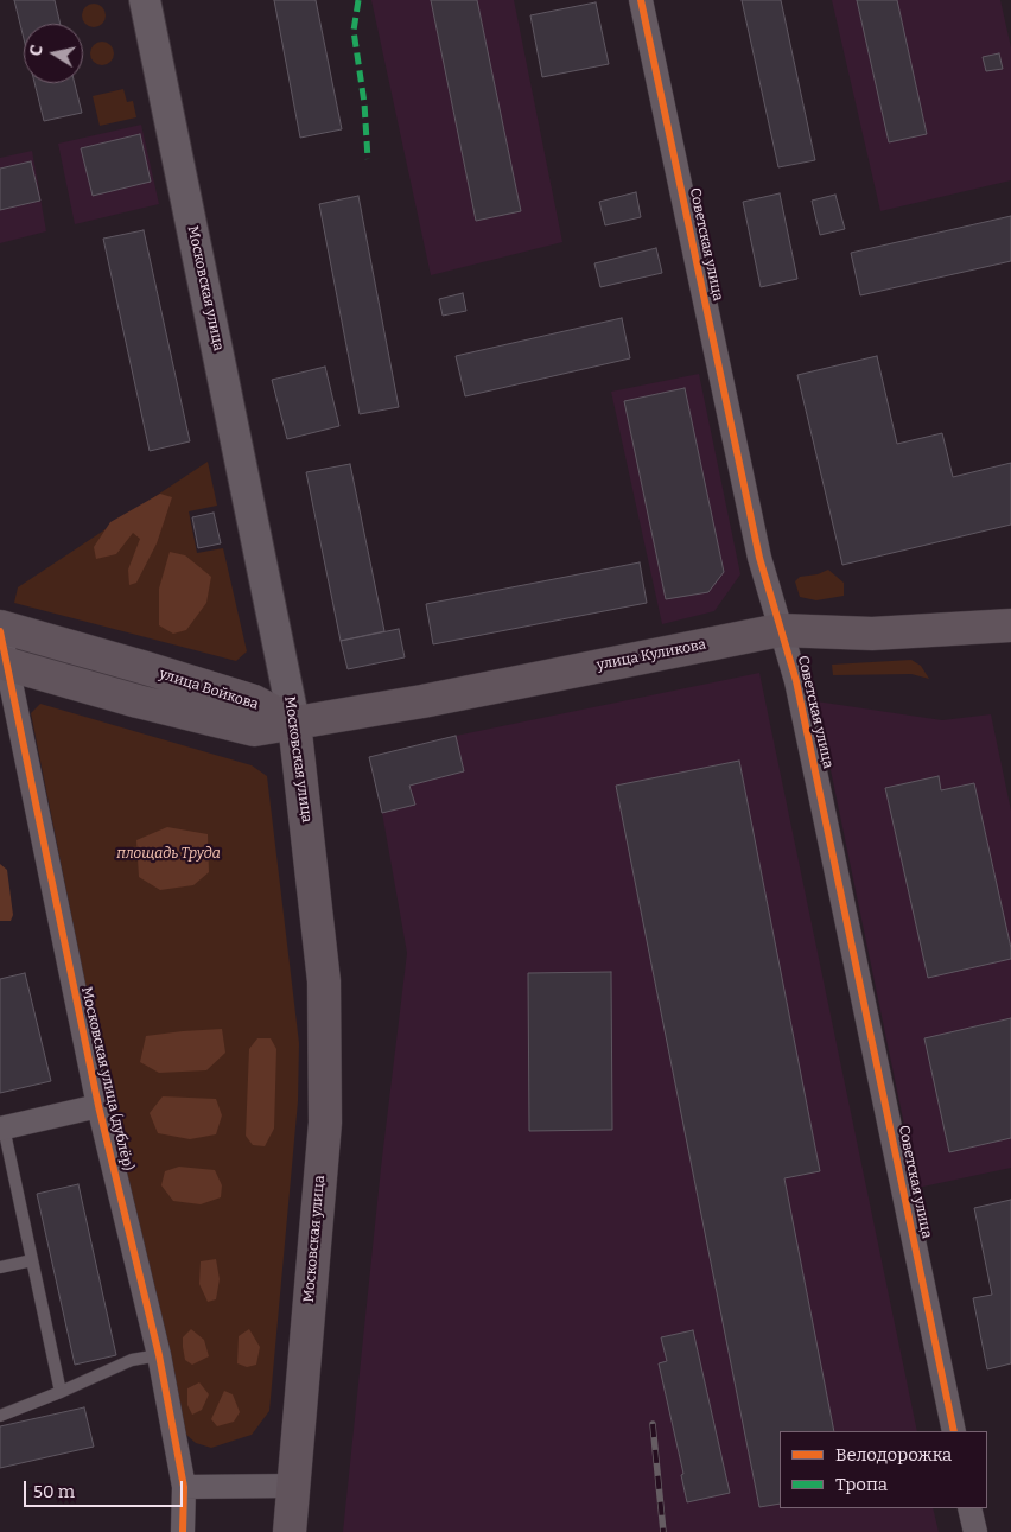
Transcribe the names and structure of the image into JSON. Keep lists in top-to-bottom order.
{
  "streets": {
    "main road": ["Московская улица", "улица Куликова", "улица Войкова"],
    "street": ["Советская улица", "Московская улица (дублёр)"]
  },
  "crossings": [
    ["Советская улица", "улица Куликова"],
    ["Московская улица", "улица Куликова"],
    ["Московская улица", "улица Войкова"],
    ["улица Куликова", "улица Войкова"],
    ["улица Войкова", "Московская улица (дублёр)"]
  ],
  "parks": ["площадь Труда"],
  "legend": ["Велодорожка", "Тропа"],
  "scale_bar": "50 m",
  "north": "left"
}
